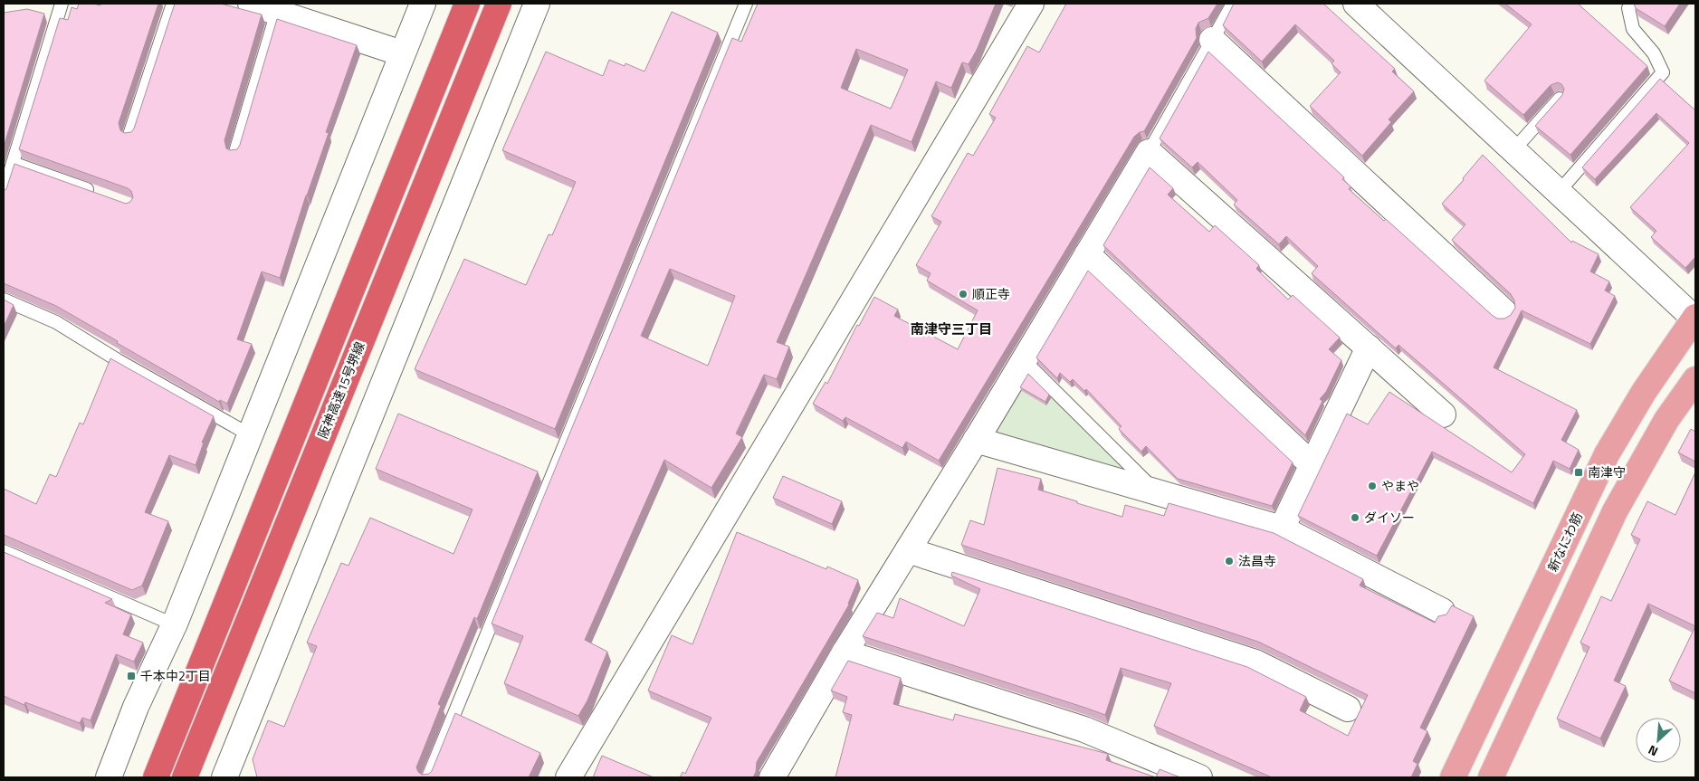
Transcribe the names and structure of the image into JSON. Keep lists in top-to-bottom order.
{
  "streets": {
    "highway": ["阪神高速15号堺線"],
    "main road": ["新なにわ筋"]
  },
  "districts": ["南津守三丁目"],
  "places": {
    "other": [
      "順正寺",
      "やまや",
      "ダイソー",
      "法昌寺"
    ],
    "transit": ["南津守", "千本中2丁目"]
  },
  "north": "bottom left"
}
